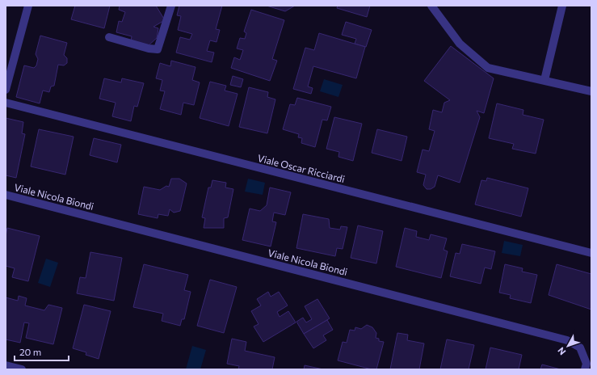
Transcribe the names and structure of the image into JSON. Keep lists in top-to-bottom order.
{
  "streets": {
    "street": ["Viale Oscar Ricciardi", "Viale Nicola Biondi"]
  },
  "scale_bar": "20 m",
  "north": "bottom left"
}
